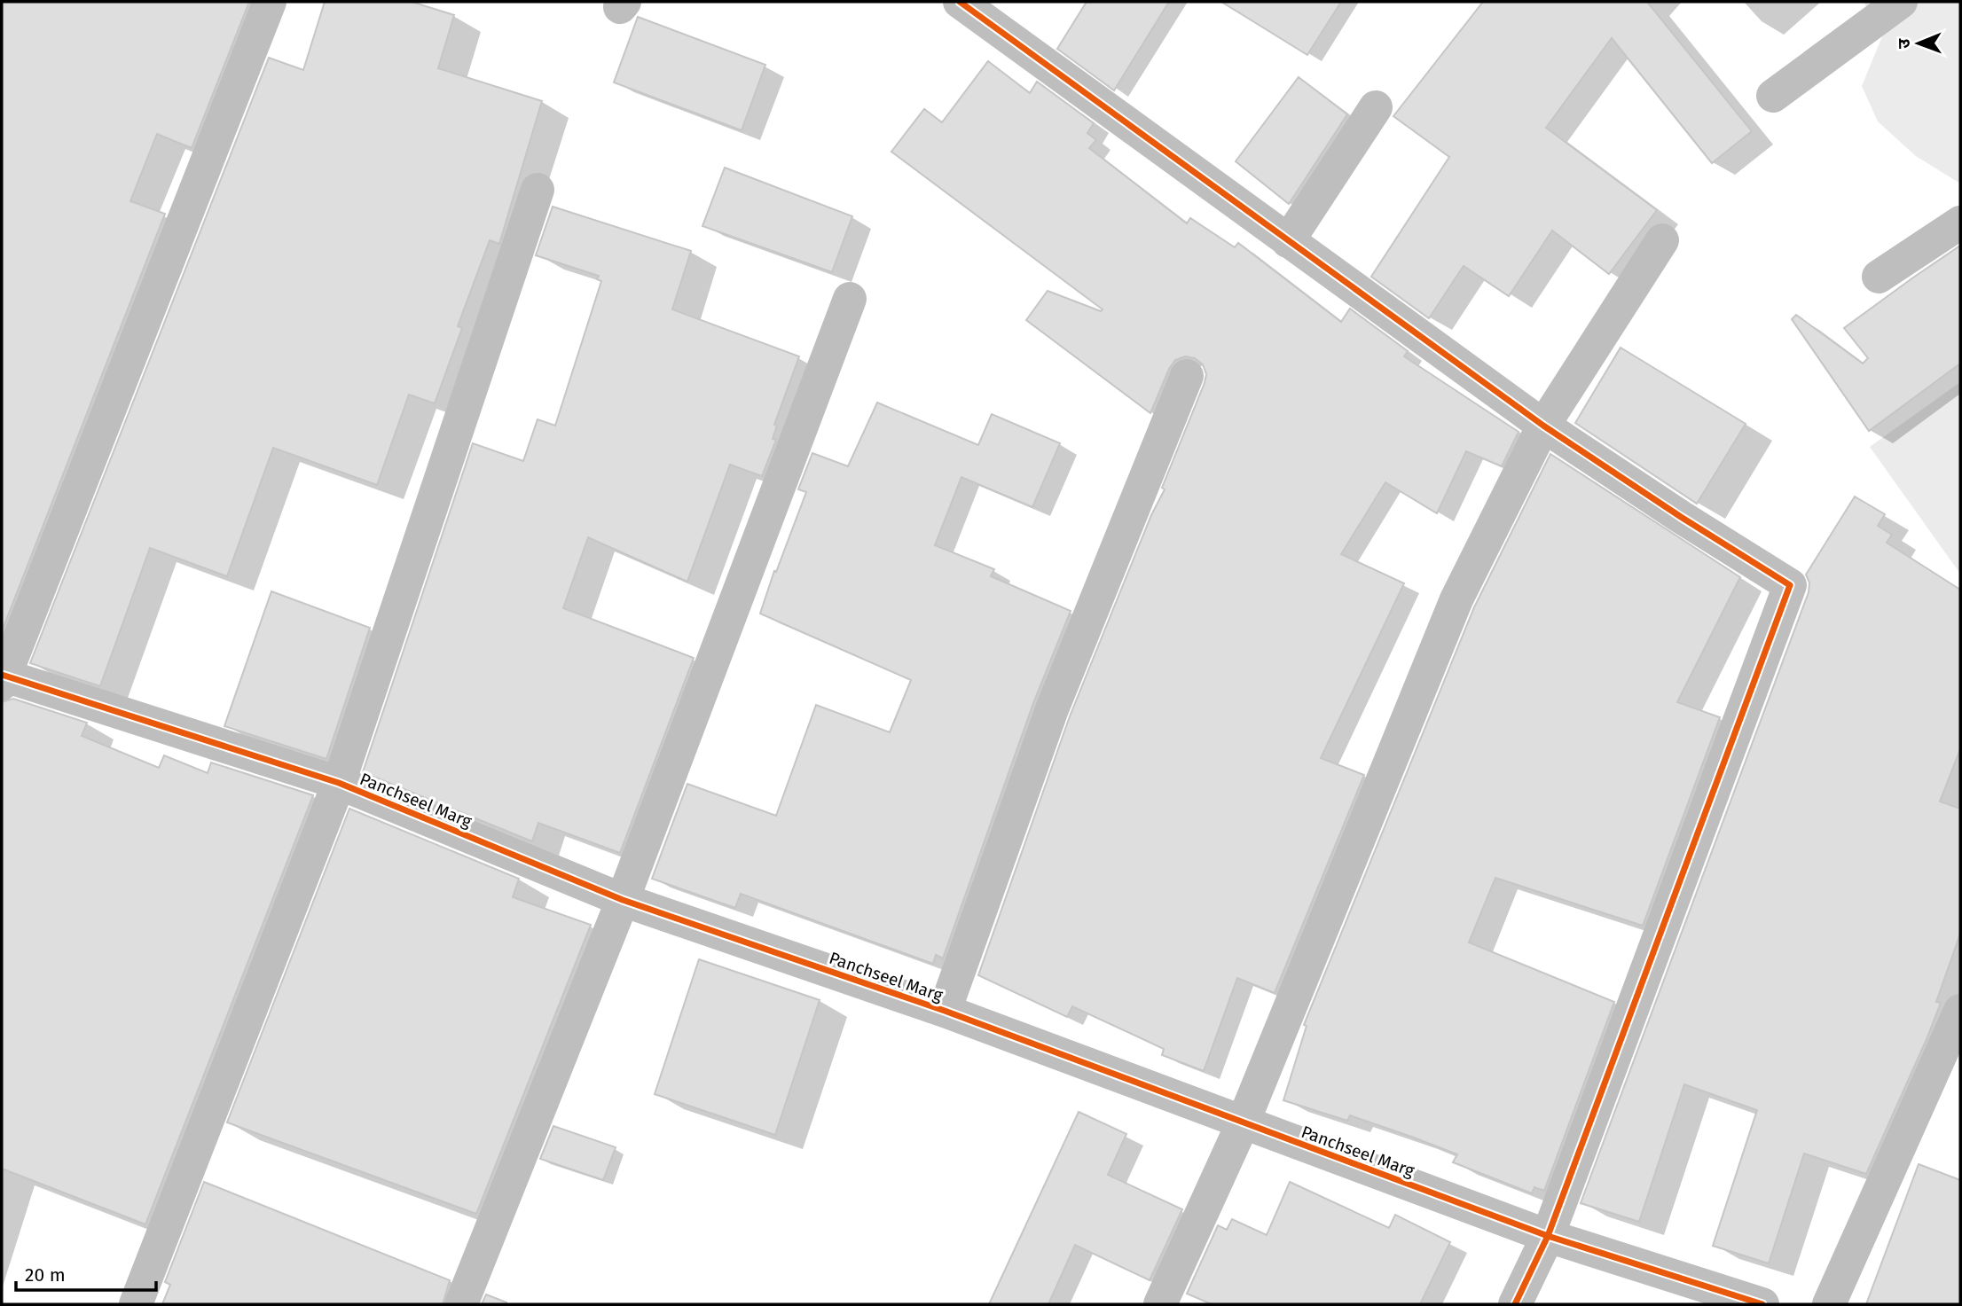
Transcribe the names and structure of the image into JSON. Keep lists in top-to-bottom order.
{
  "streets": {
    "street": ["Panchseel Marg"]
  },
  "scale_bar": "20 m",
  "north": "left"
}
